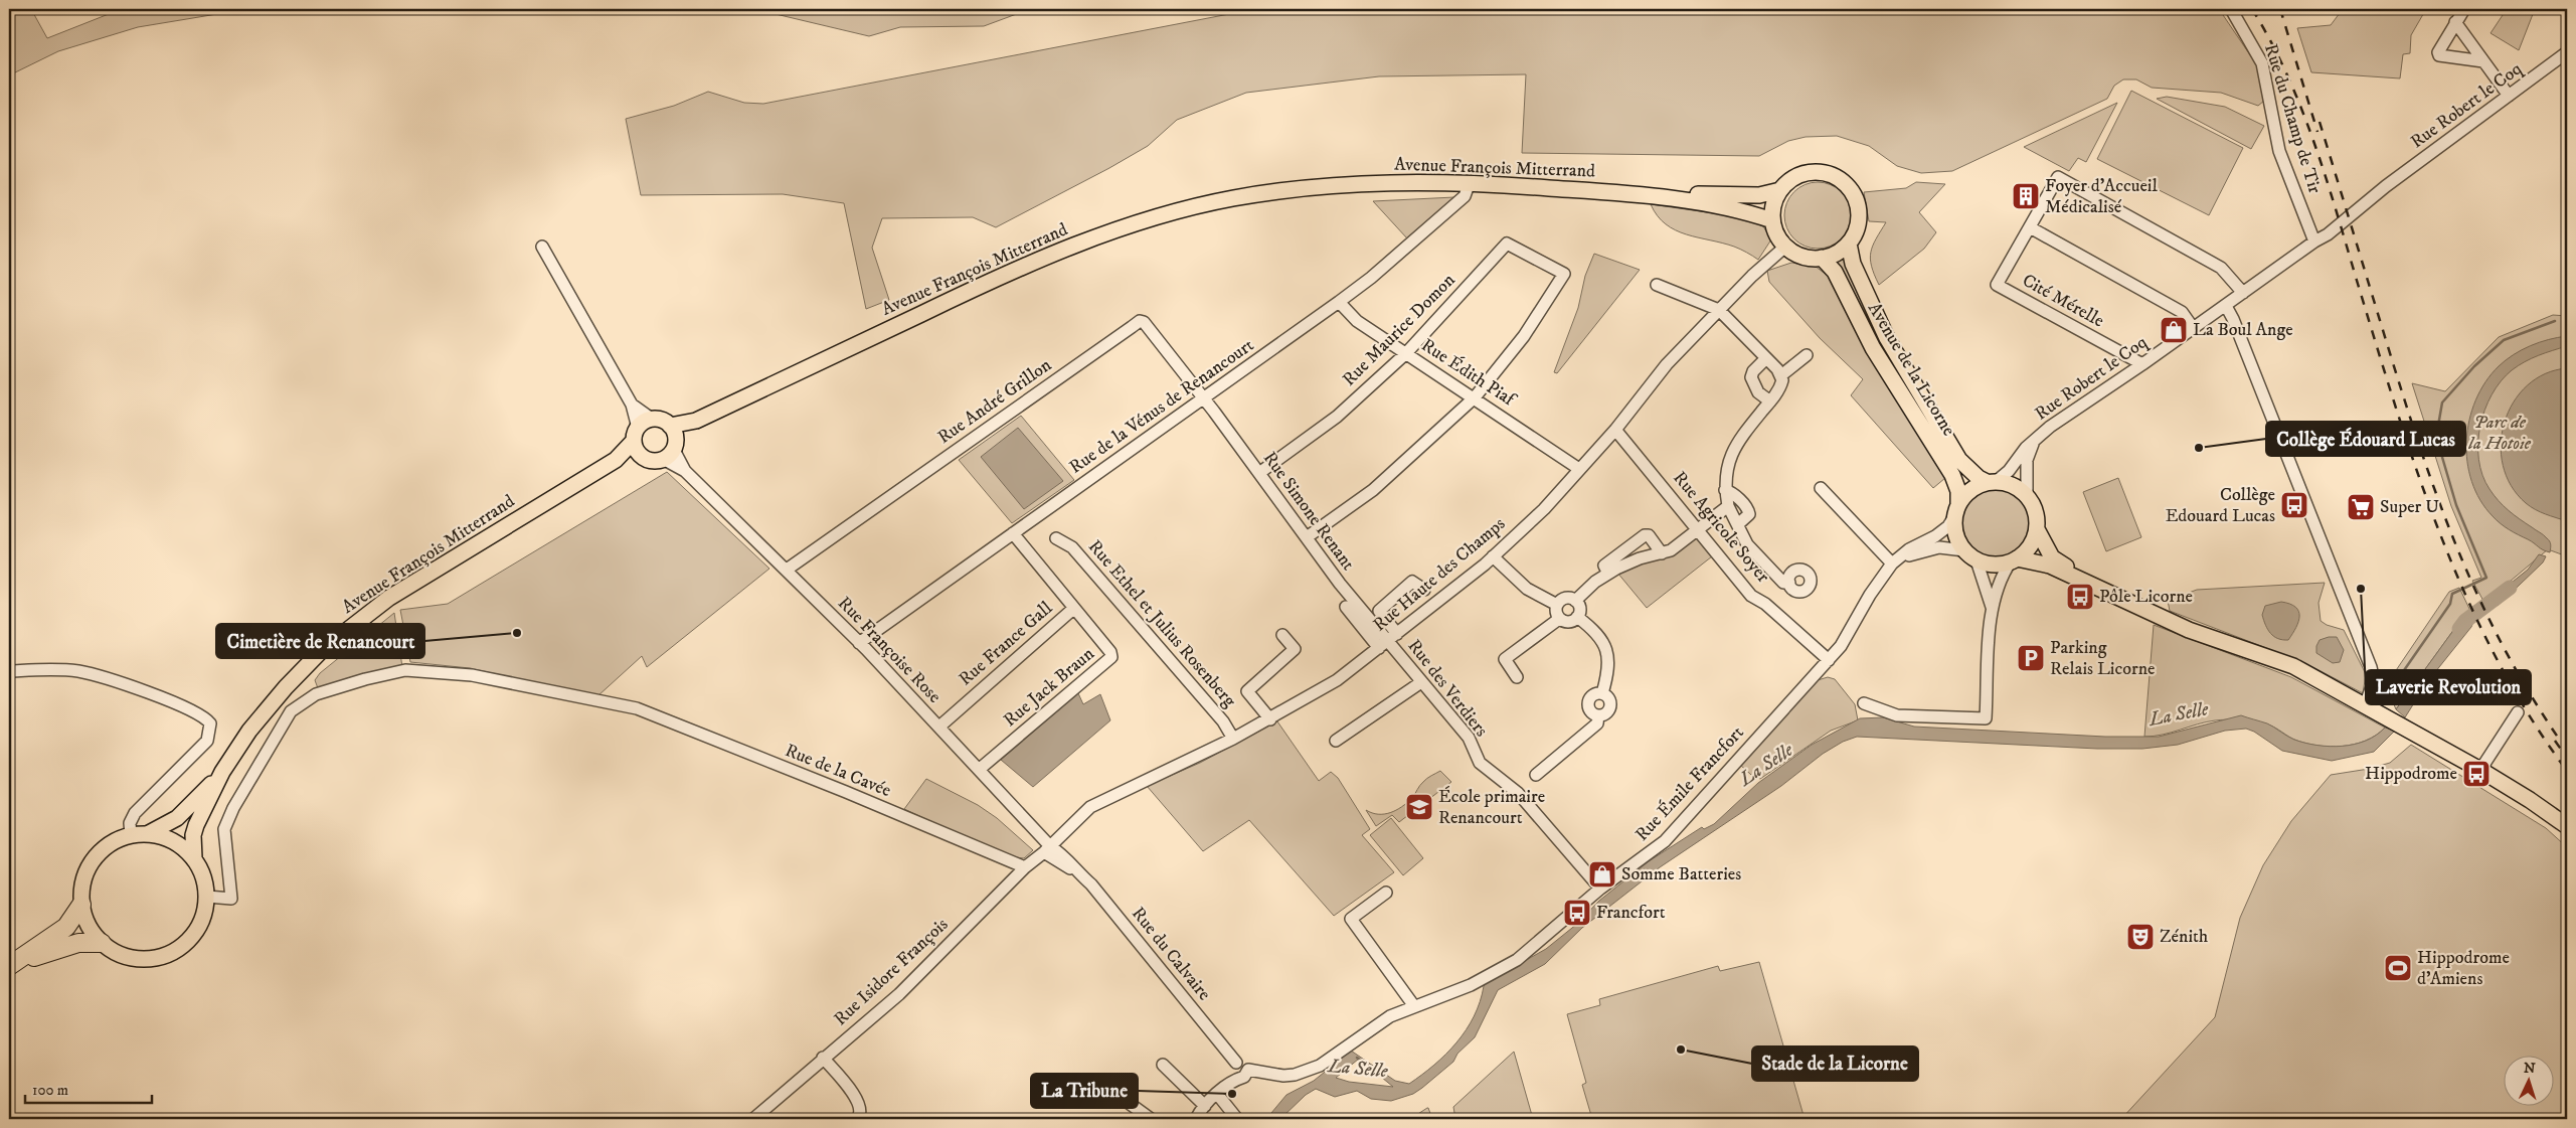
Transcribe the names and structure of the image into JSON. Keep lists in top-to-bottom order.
{
  "streets": {
    "main road": ["Avenue François Mitterrand", "Avenue de la Licorne"],
    "street": [
      "Rue Robert le Coq",
      "Rue du Champ de Tir",
      "Cité Mérelle",
      "Rue Maurice Domon",
      "Rue Édith Piaf",
      "Rue André Grillon",
      "Rue de la Vénus de Renancourt",
      "Rue Simone Renant",
      "Rue Agricole Soyer",
      "Rue Haute des Champs",
      "Rue Ethel et Julius Rosenberg",
      "Rue France Gall",
      "Rue Françoise Rose",
      "Rue Jack Braun",
      "Rue des Verdiers",
      "Rue de la Cavée",
      "Rue Émile Francfort",
      "Rue du Calvaire",
      "Rue Isidore François"
    ]
  },
  "crossings": [
    ["Rue Robert le Coq", "Rue du Champ de Tir"],
    ["Rue Robert le Coq", "Cité Mérelle"],
    ["Rue Robert le Coq", "Avenue de la Licorne"],
    ["Avenue François Mitterrand", "Avenue de la Licorne"],
    ["Avenue François Mitterrand", "Rue de la Vénus de Renancourt"],
    ["Avenue François Mitterrand", "Rue Haute des Champs"],
    ["Avenue François Mitterrand", "Rue Françoise Rose"],
    ["Avenue François Mitterrand", "Rue de la Cavée"],
    ["Rue Maurice Domon", "Rue Édith Piaf"],
    ["Rue Maurice Domon", "Rue Simone Renant"],
    ["Avenue de la Licorne", "Rue Haute des Champs"],
    ["Rue Édith Piaf", "Rue de la Vénus de Renancourt"],
    ["Rue Édith Piaf", "Rue Haute des Champs"],
    ["Rue André Grillon", "Rue de la Vénus de Renancourt"],
    ["Rue André Grillon", "Rue Simone Renant"],
    ["Rue André Grillon", "Rue Françoise Rose"],
    ["Rue de la Vénus de Renancourt", "Rue Simone Renant"],
    ["Rue de la Vénus de Renancourt", "Rue Françoise Rose"],
    ["Rue de la Vénus de Renancourt", "Rue Jack Braun"],
    ["Rue Simone Renant", "Rue Haute des Champs"],
    ["Rue Simone Renant", "Rue des Verdiers"],
    ["Rue Agricole Soyer", "Rue Haute des Champs"],
    ["Rue Agricole Soyer", "Rue Émile Francfort"],
    ["Rue Haute des Champs", "Rue Ethel et Julius Rosenberg"],
    ["Rue Haute des Champs", "Rue Françoise Rose"],
    ["Rue Haute des Champs", "Rue des Verdiers"],
    ["Rue Haute des Champs", "Rue du Calvaire"],
    ["Rue Haute des Champs", "Rue Isidore François"],
    ["Rue France Gall", "Rue Françoise Rose"],
    ["Rue France Gall", "Rue Jack Braun"],
    ["Rue Françoise Rose", "Rue Jack Braun"],
    ["Rue Françoise Rose", "Rue du Calvaire"],
    ["Rue Françoise Rose", "Rue Isidore François"],
    ["Rue des Verdiers", "Rue Émile Francfort"],
    ["Rue de la Cavée", "Rue Isidore François"],
    ["Rue Émile Francfort", "Rue du Calvaire"],
    ["Rue du Calvaire", "Rue Isidore François"]
  ],
  "water": ["La Selle"],
  "parks": ["Parc de la Hotoie"],
  "places": {
    "building": ["Foyer d'Accueil Médicalisé"],
    "shop": ["La Boul Ange", "Somme Batteries"],
    "other": [
      "Collège Édouard Lucas",
      "Laverie Revolution",
      "Cimetière de Renancourt",
      "Stade de la Licorne",
      "La Tribune"
    ],
    "bus stop": [
      "Collège Edouard Lucas",
      "Pôle Licorne",
      "Hippodrome",
      "Francfort"
    ],
    "supermarket": ["Super U"],
    "parking": ["Parking Relais Licorne"],
    "school or university": ["École primaire Renancourt"],
    "theatre": ["Zénith"],
    "sports": ["Hippodrome d'Amiens"]
  },
  "scale_bar": "100 m",
  "north": "top"
}
